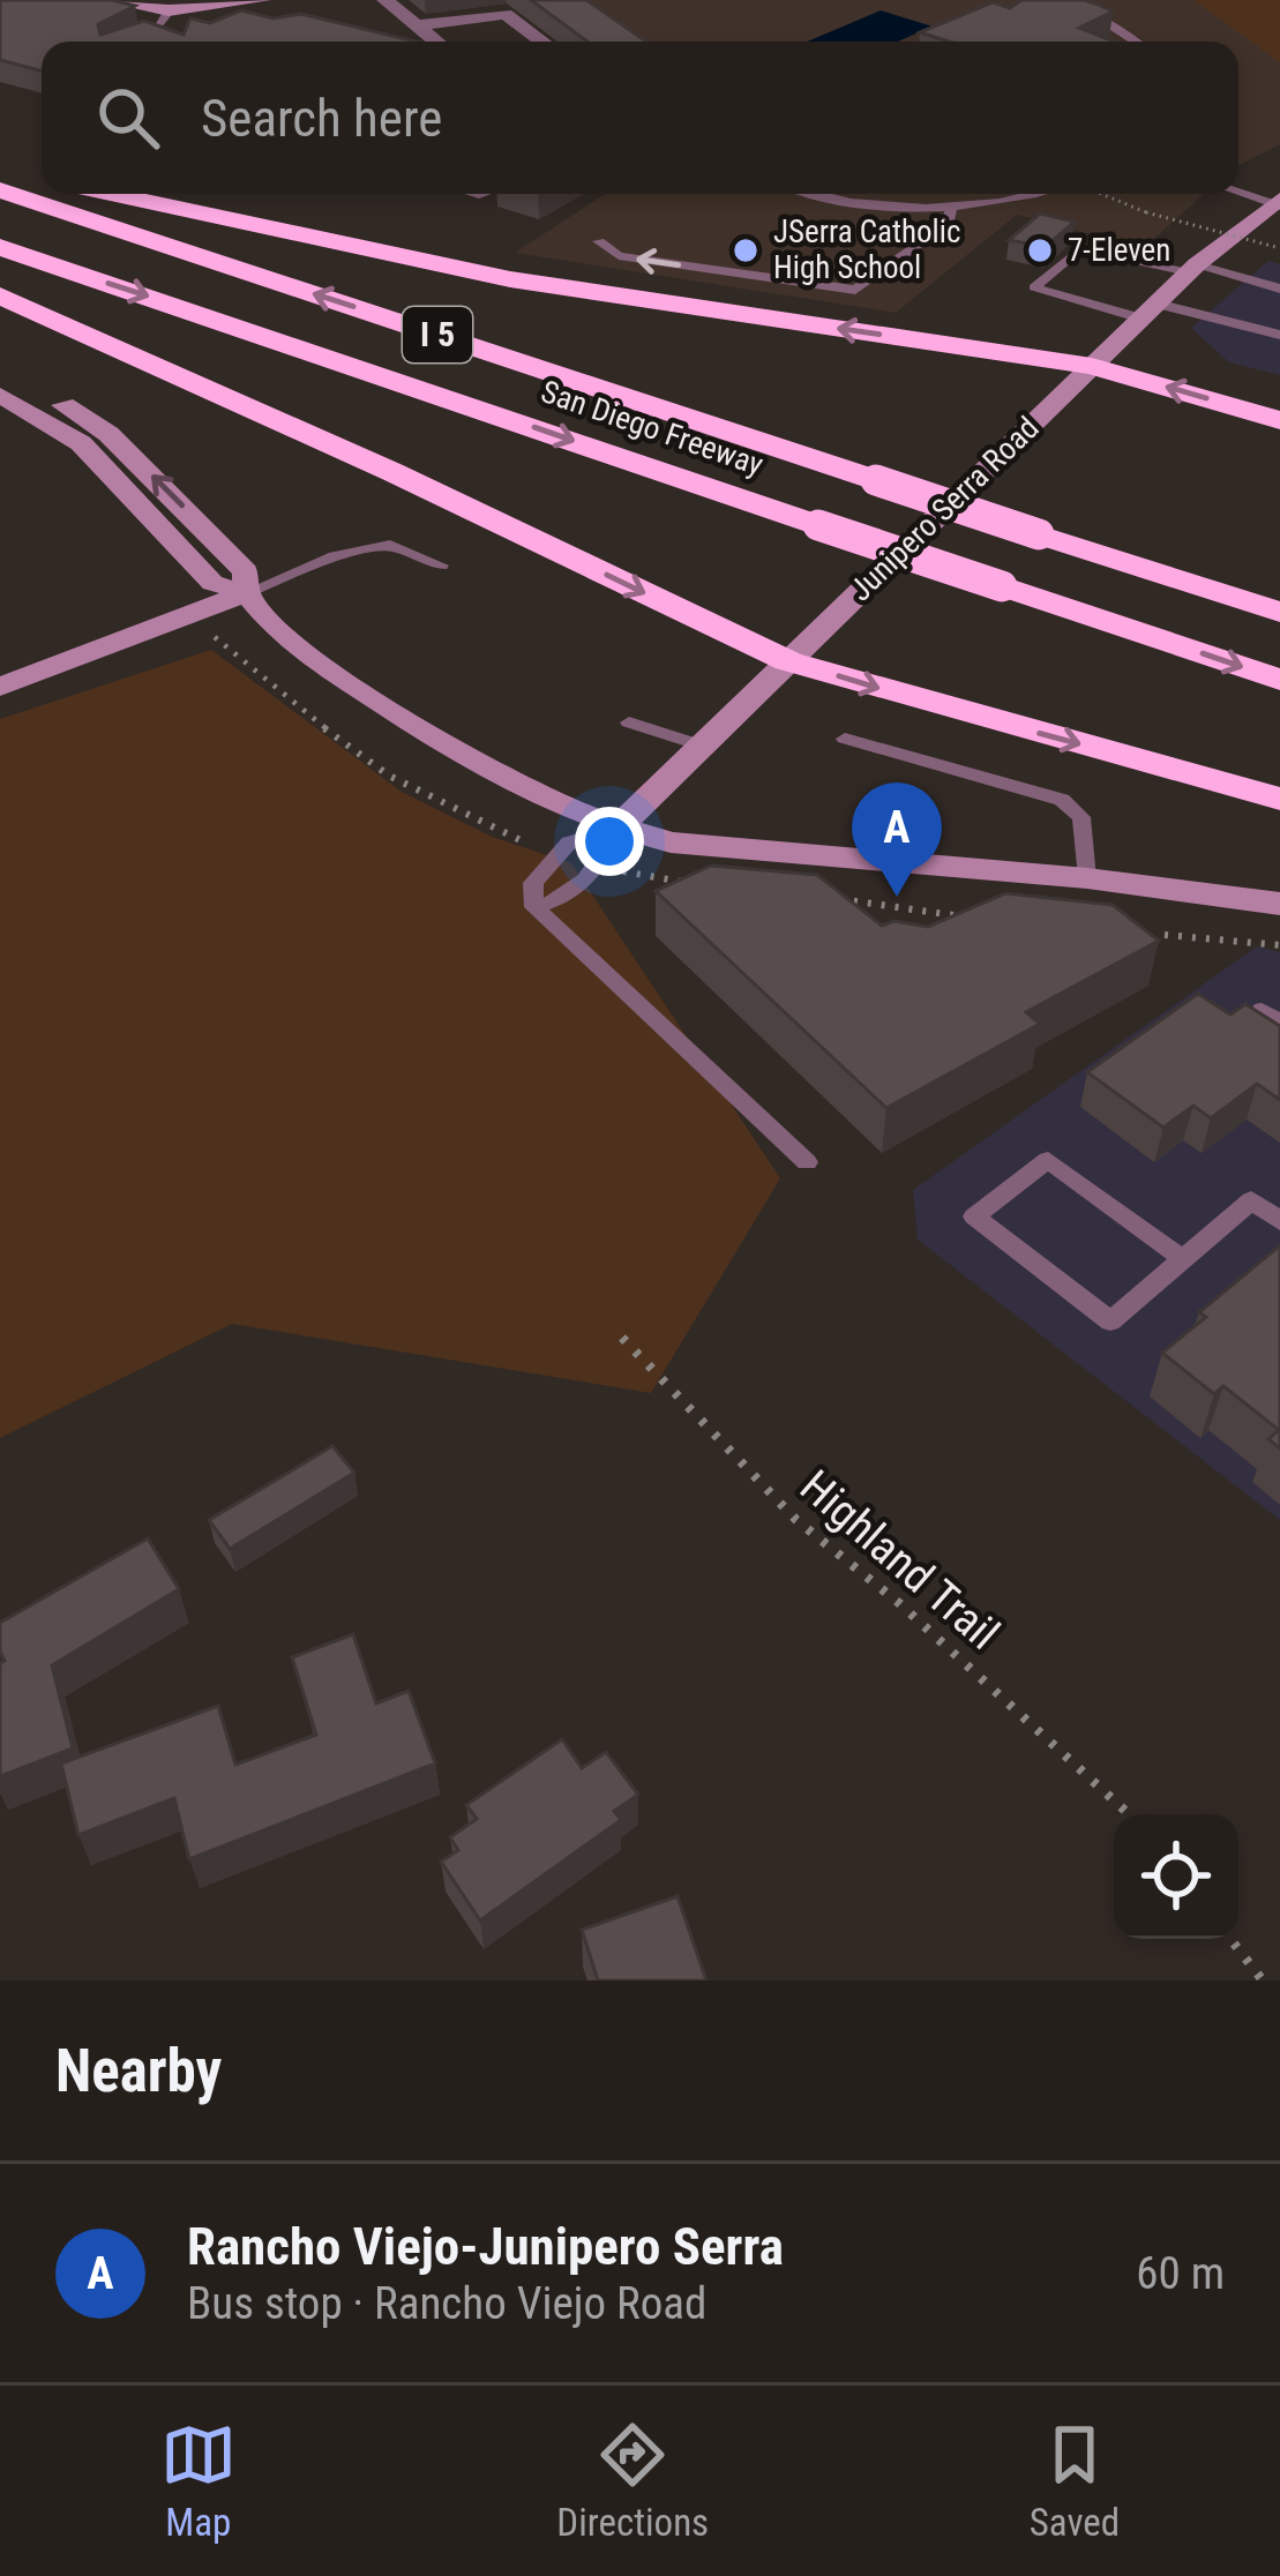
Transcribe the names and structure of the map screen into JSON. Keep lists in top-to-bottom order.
{
  "streets": {
    "highway": ["I 5", "San Diego Freeway"],
    "main road": ["Junipero Serra Road"],
    "path": ["Highland Trail"]
  },
  "places": ["JSerra Catholic High School", "7-Eleven"],
  "page": {
    "search": "Search here",
    "pins": "A",
    "heading": "Nearby",
    "list": [
      {
        "mark": "A",
        "name": "Rancho Viejo-Junipero Serra",
        "note": "Bus stop · Rancho Viejo Road",
        "value": "60 m"
      }
    ],
    "nav": ["Map", "Directions", "Saved"]
  }
}
